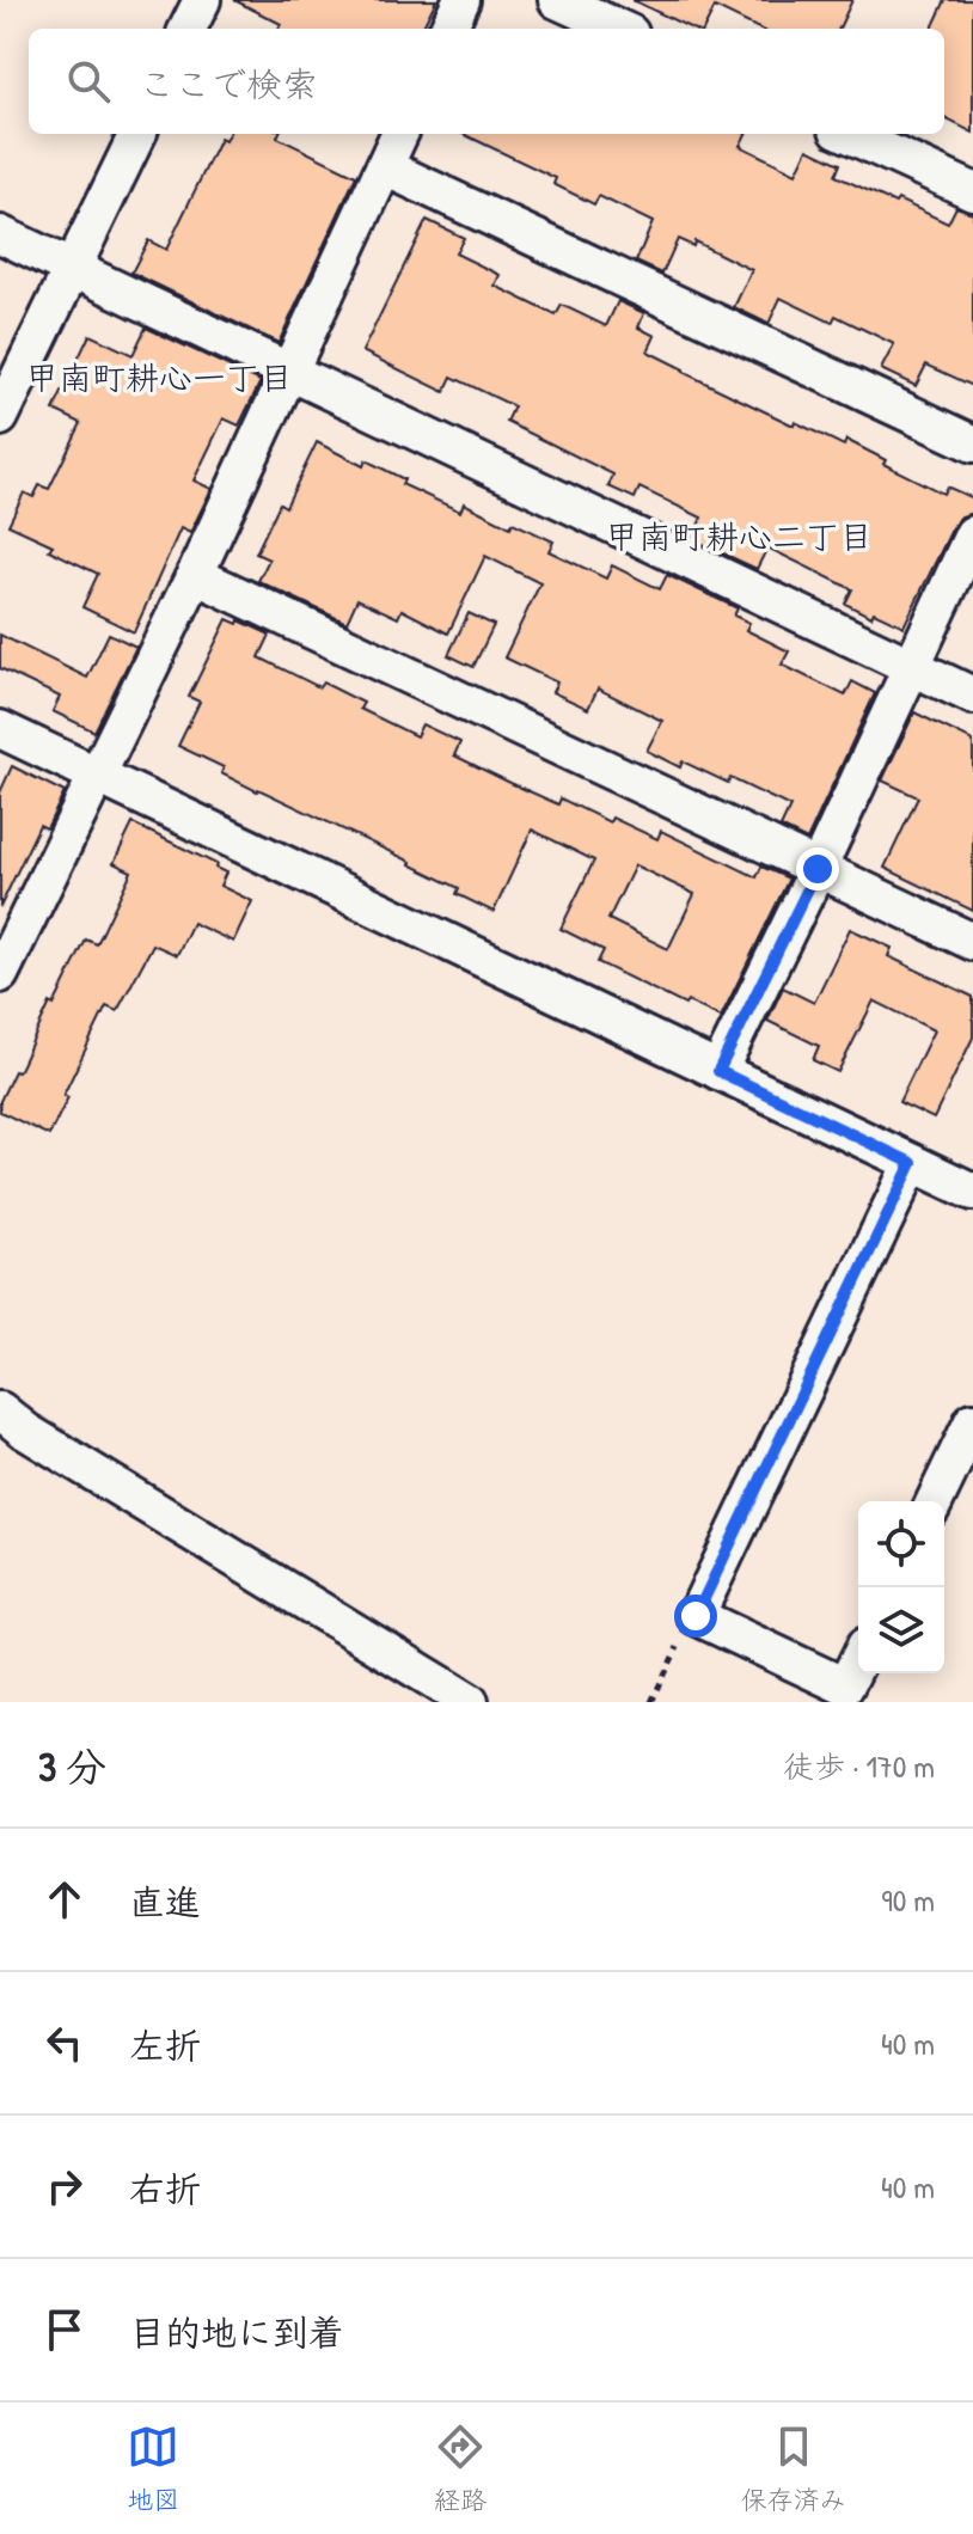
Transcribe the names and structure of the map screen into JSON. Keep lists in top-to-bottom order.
{
  "districts": ["甲南町耕心一丁目", "甲南町耕心二丁目"],
  "page": {
    "search": "ここで検索",
    "heading": ["3 分", "徒歩 · 170 m"],
    "list": [
      ["直進", "90 m"],
      ["左折", "40 m"],
      ["右折", "40 m"],
      "目的地に到着"
    ],
    "nav": ["地図", "経路", "保存済み"]
  }
}
